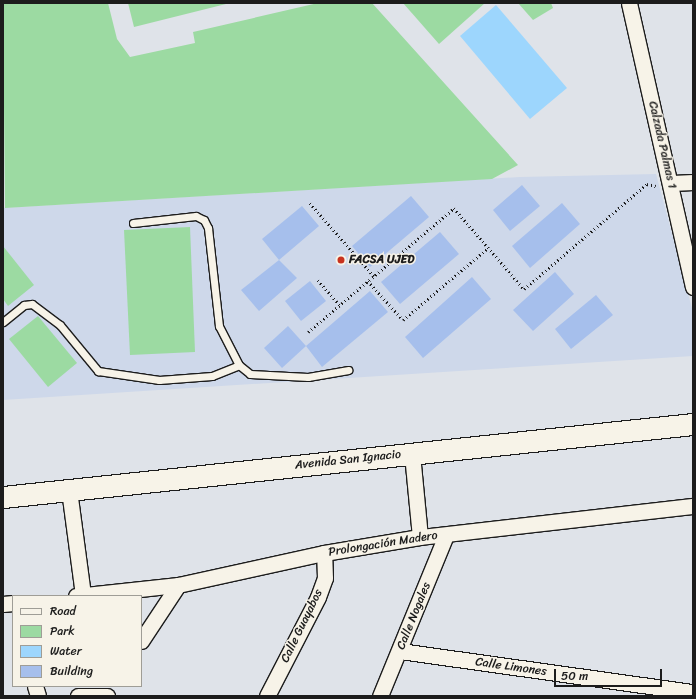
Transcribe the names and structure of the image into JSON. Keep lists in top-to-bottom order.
{
  "streets": {
    "street": [
      "Calzada Palmas 1",
      "Avenida San Ignacio",
      "Prolongación Madero",
      "Calle Nogales",
      "Calle Guayabos",
      "Calle Limones"
    ]
  },
  "crossings": [
    ["Prolongación Madero", "Calle Nogales"],
    ["Prolongación Madero", "Calle Guayabos"],
    ["Calle Nogales", "Calle Limones"]
  ],
  "places": ["FACSA UJED"],
  "legend": [
    "Road",
    "Park",
    "Water",
    "Building"
  ],
  "scale_bar": "50 m"
}
